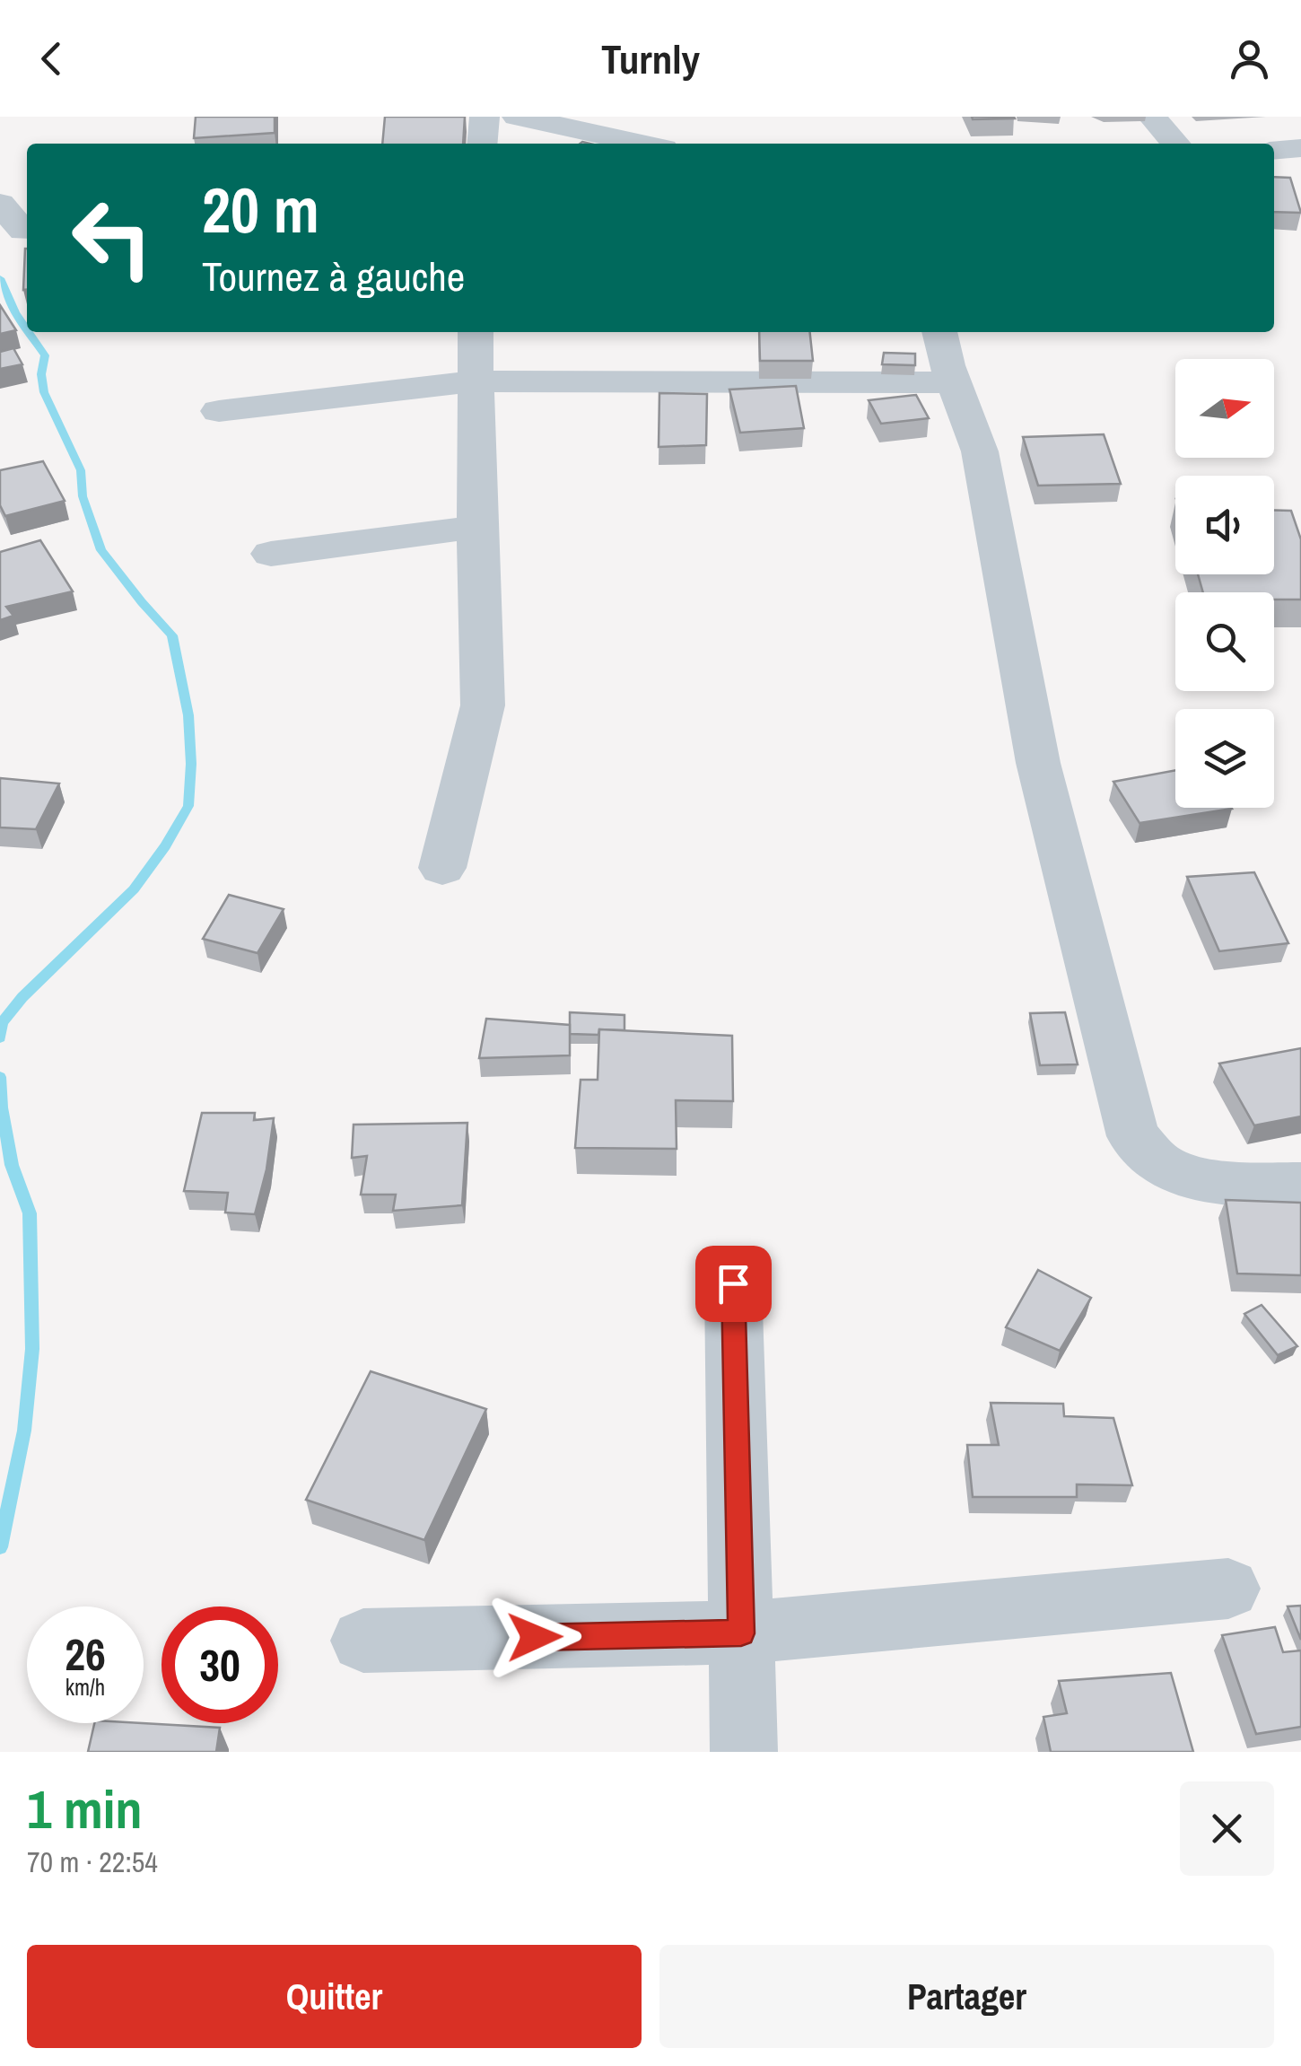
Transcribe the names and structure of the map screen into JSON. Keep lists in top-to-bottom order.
{
  "north": "right",
  "page": {
    "header": "Turnly",
    "turn": ["20 m", "Tournez à gauche"],
    "speed": "26 km/h",
    "limit": "30",
    "heading": ["1 min", "70 m · 22:54"],
    "buttons": ["Quitter", "Partager"]
  }
}
